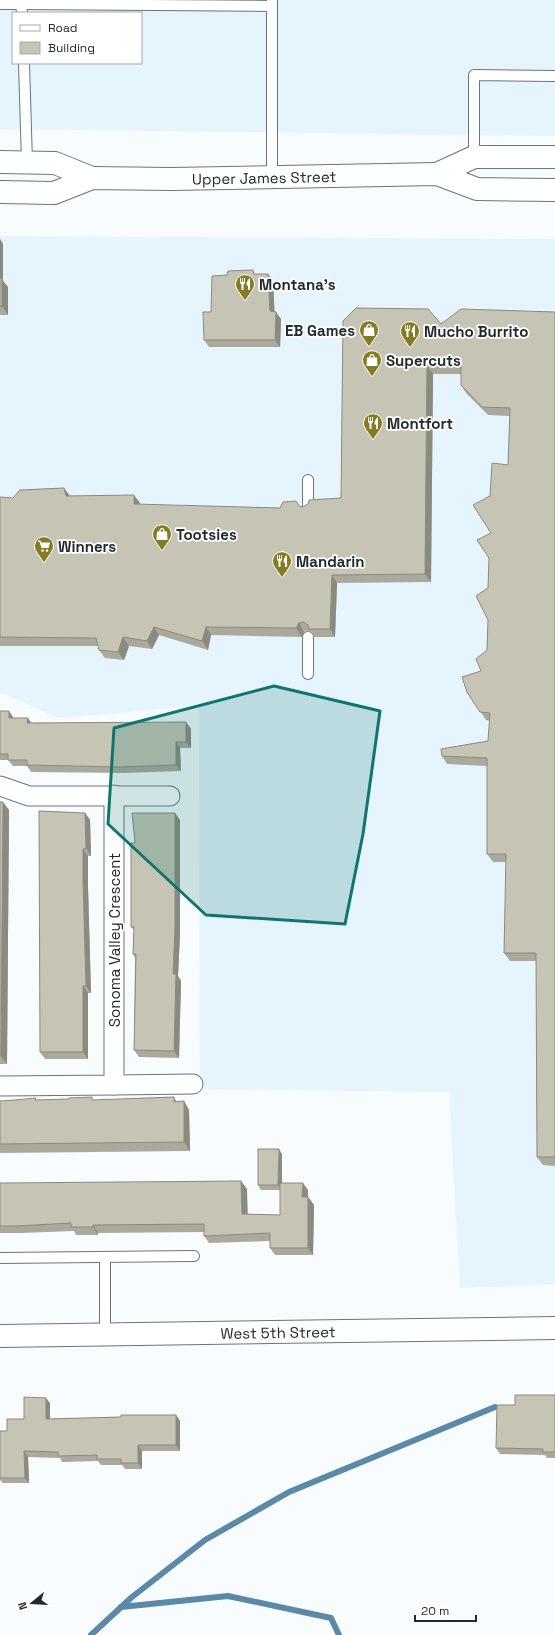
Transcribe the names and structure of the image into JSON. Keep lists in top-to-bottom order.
{
  "streets": {
    "main road": ["Upper James Street", "West 5th Street"],
    "street": ["Sonoma Valley Crescent"]
  },
  "places": {
    "restaurant": [
      "Montana's",
      "Mucho Burrito",
      "Montfort",
      "Mandarin"
    ],
    "shop": ["EB Games", "Supercuts", "Tootsies"],
    "supermarket": ["Winners"]
  },
  "legend": ["Road", "Building"],
  "scale_bar": "20 m",
  "north": "left"
}
